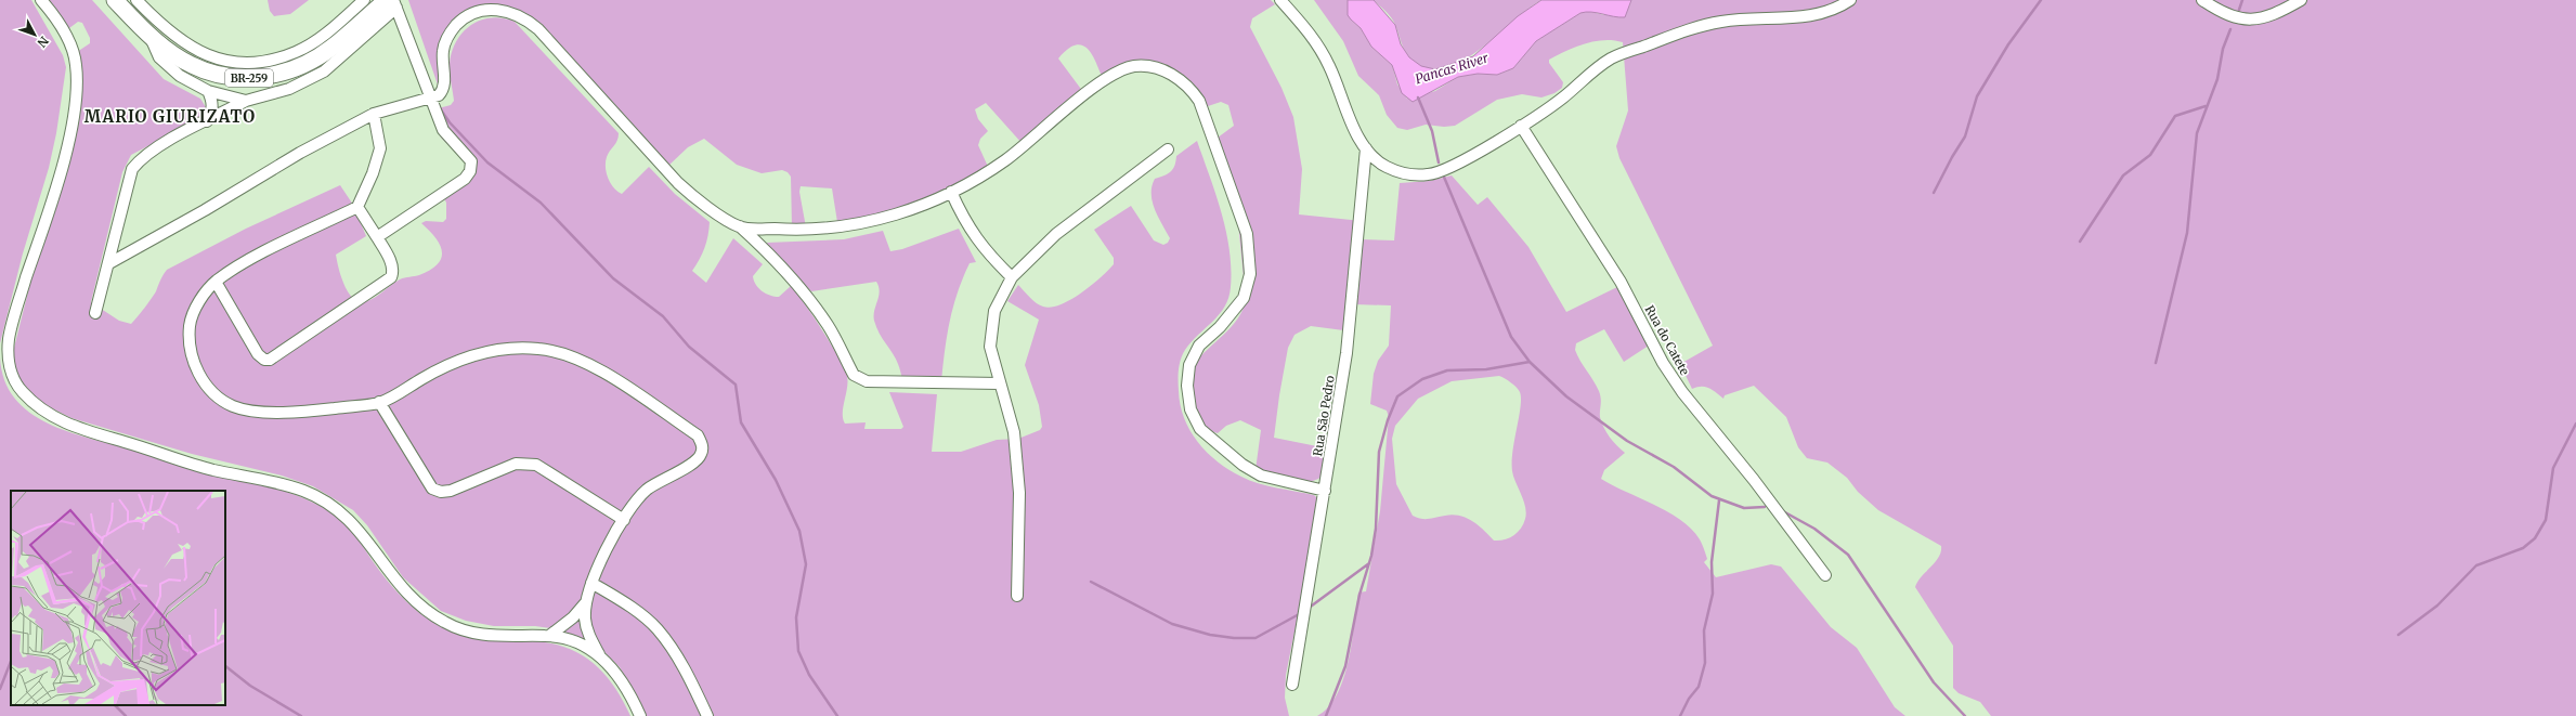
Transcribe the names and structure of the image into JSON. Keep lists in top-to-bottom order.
{
  "streets": {
    "highway": ["BR-259"],
    "street": ["Rua do Catete", "Rua São Pedro"]
  },
  "districts": ["MARIO GIURIZATO"],
  "water": ["Pancas River"],
  "north": "bottom right"
}
